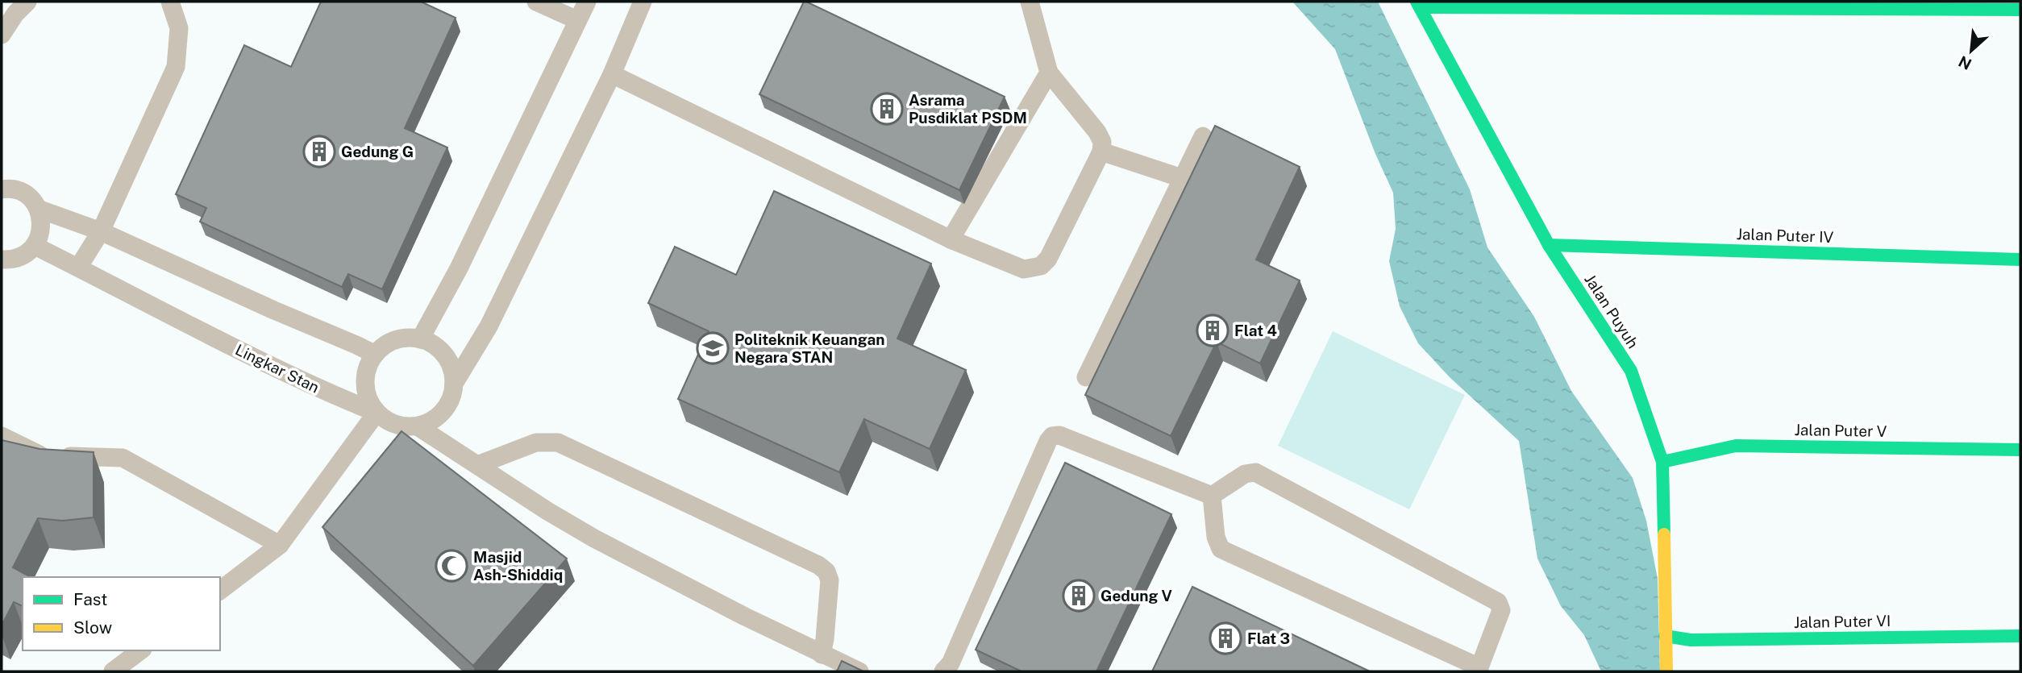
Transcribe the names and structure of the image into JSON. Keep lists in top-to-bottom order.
{
  "streets": {
    "street": [
      "Jalan Puter IV",
      "Jalan Puyuh",
      "Jalan Puter V",
      "Jalan Puter VI"
    ],
    "lane": ["Lingkar Stan"]
  },
  "crossings": [
    ["Jalan Puter IV", "Jalan Puyuh"],
    ["Jalan Puyuh", "Jalan Puter V"],
    ["Jalan Puyuh", "Jalan Puter VI"]
  ],
  "places": {
    "building": [
      "Asrama Pusdiklat PSDM",
      "Gedung G",
      "Flat 4",
      "Gedung V",
      "Flat 3"
    ],
    "school or university": ["Politeknik Keuangan Negara STAN"],
    "mosque": ["Masjid Ash-Shiddiq"]
  },
  "legend": ["Fast", "Slow"],
  "north": "bottom left"
}
